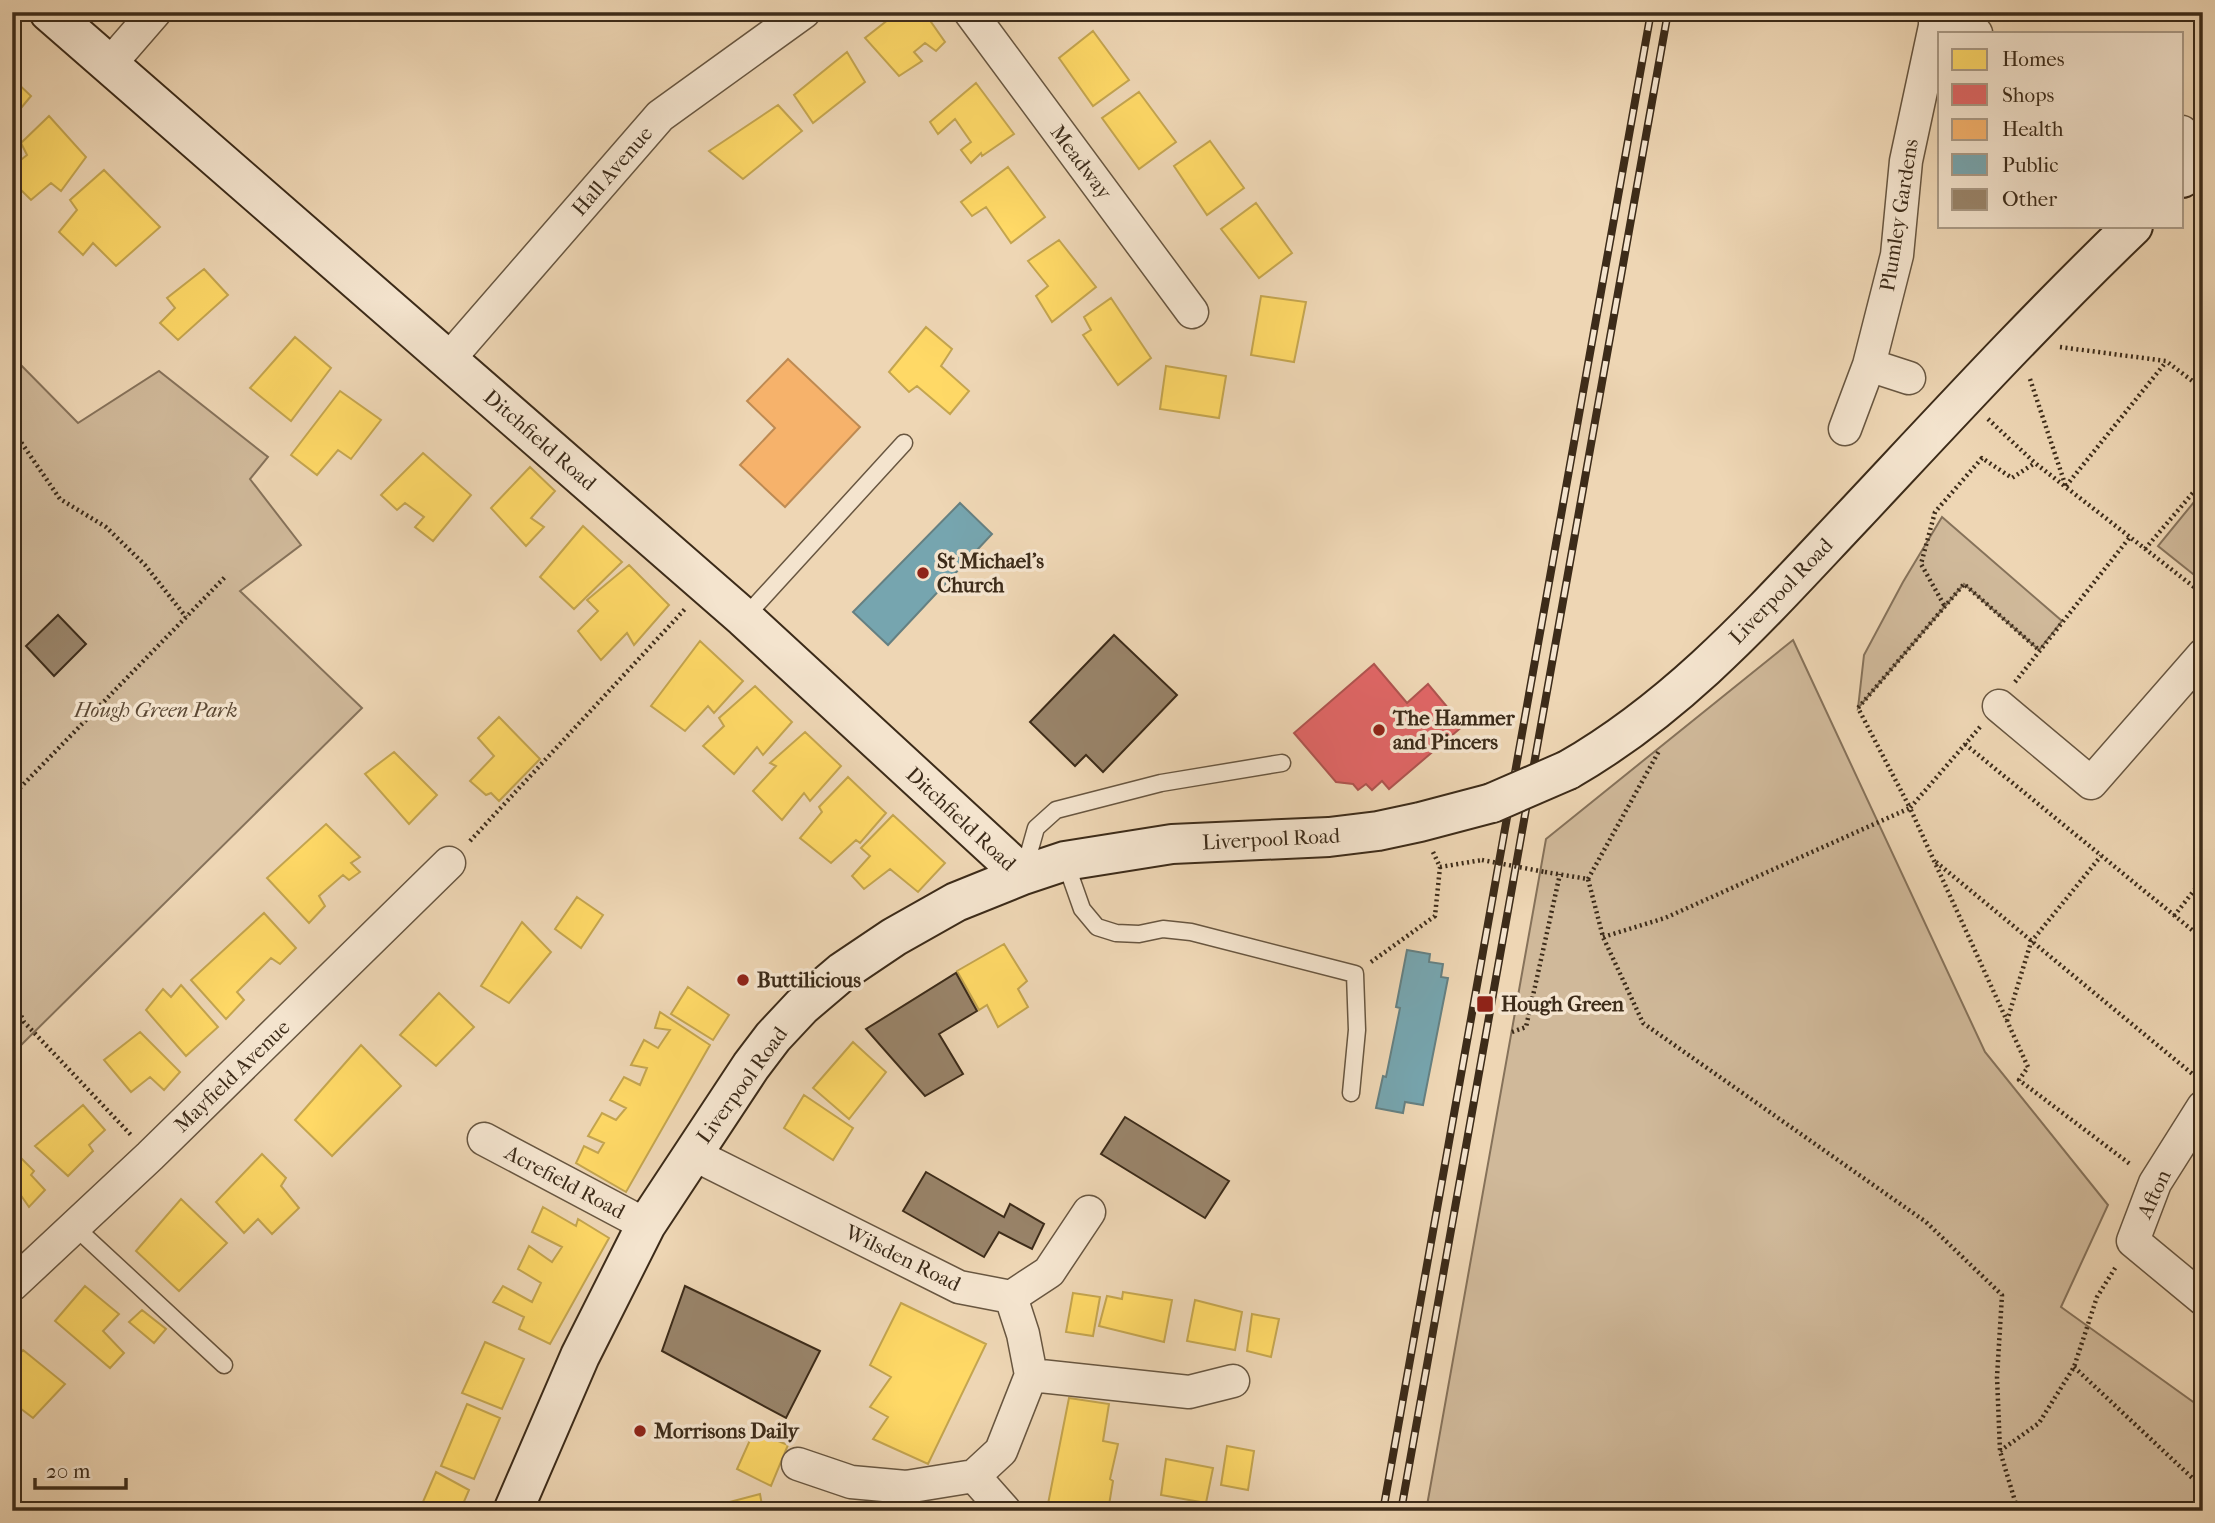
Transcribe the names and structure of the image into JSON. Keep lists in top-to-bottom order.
{
  "streets": {
    "main road": ["Ditchfield Road", "Liverpool Road"],
    "street": [
      "Meadway",
      "Hall Avenue",
      "Plumley Gardens",
      "Mayfield Avenue",
      "Acrefield Road",
      "Afton",
      "Wilsden Road"
    ]
  },
  "crossings": [
    ["Hall Avenue", "Ditchfield Road"],
    ["Ditchfield Road", "Liverpool Road"],
    ["Liverpool Road", "Acrefield Road"],
    ["Liverpool Road", "Wilsden Road"]
  ],
  "parks": ["Hough Green Park"],
  "places": {
    "other": [
      "St Michael's Church",
      "The Hammer and Pincers",
      "Buttilicious",
      "Morrisons Daily"
    ],
    "transit": ["Hough Green"]
  },
  "legend": [
    "Homes",
    "Shops",
    "Health",
    "Public",
    "Other"
  ],
  "scale_bar": "20 m"
}
